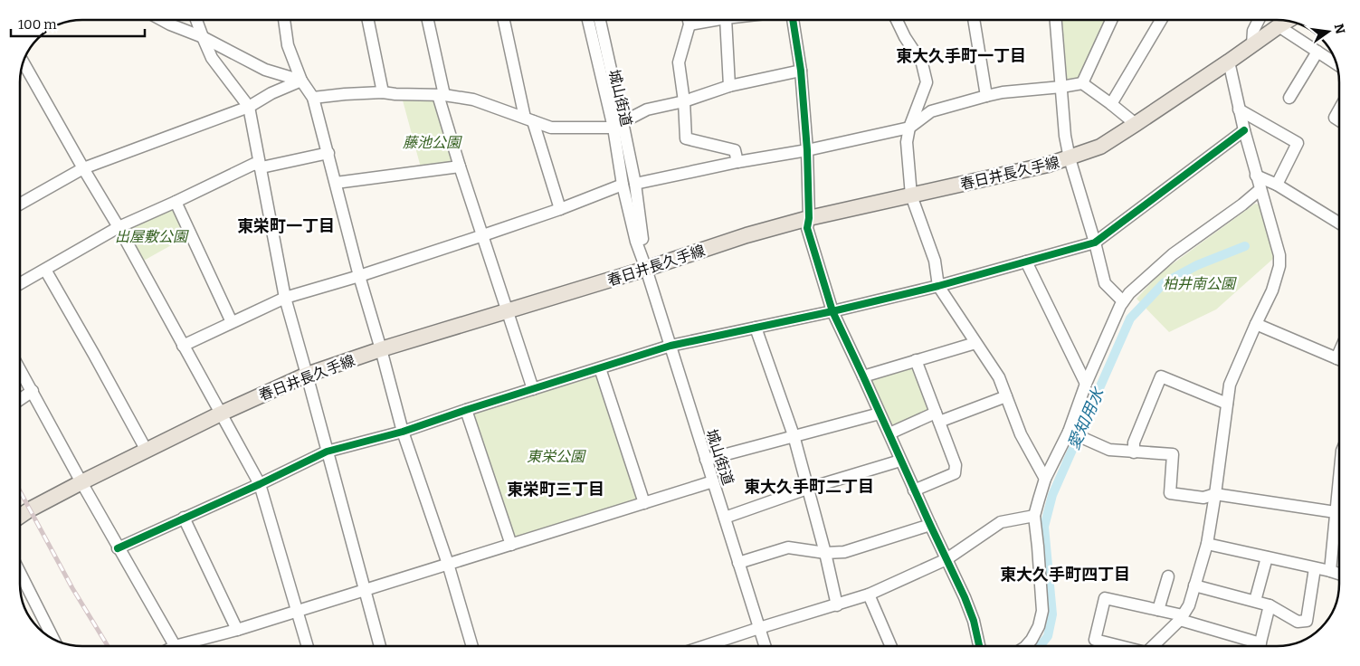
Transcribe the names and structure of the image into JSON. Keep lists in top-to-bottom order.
{
  "streets": {
    "main road": ["春日井長久手線"],
    "street": ["城山街道"]
  },
  "crossings": [
    ["城山街道", "春日井長久手線"]
  ],
  "districts": [
    "東大久手町一丁目",
    "東栄町一丁目",
    "東大久手町二丁目",
    "東栄町三丁目",
    "東大久手町四丁目"
  ],
  "water": ["愛知用水"],
  "parks": [
    "藤池公園",
    "出屋敷公園",
    "柏井南公園",
    "東栄公園"
  ],
  "scale_bar": "100 m",
  "north": "right"
}
